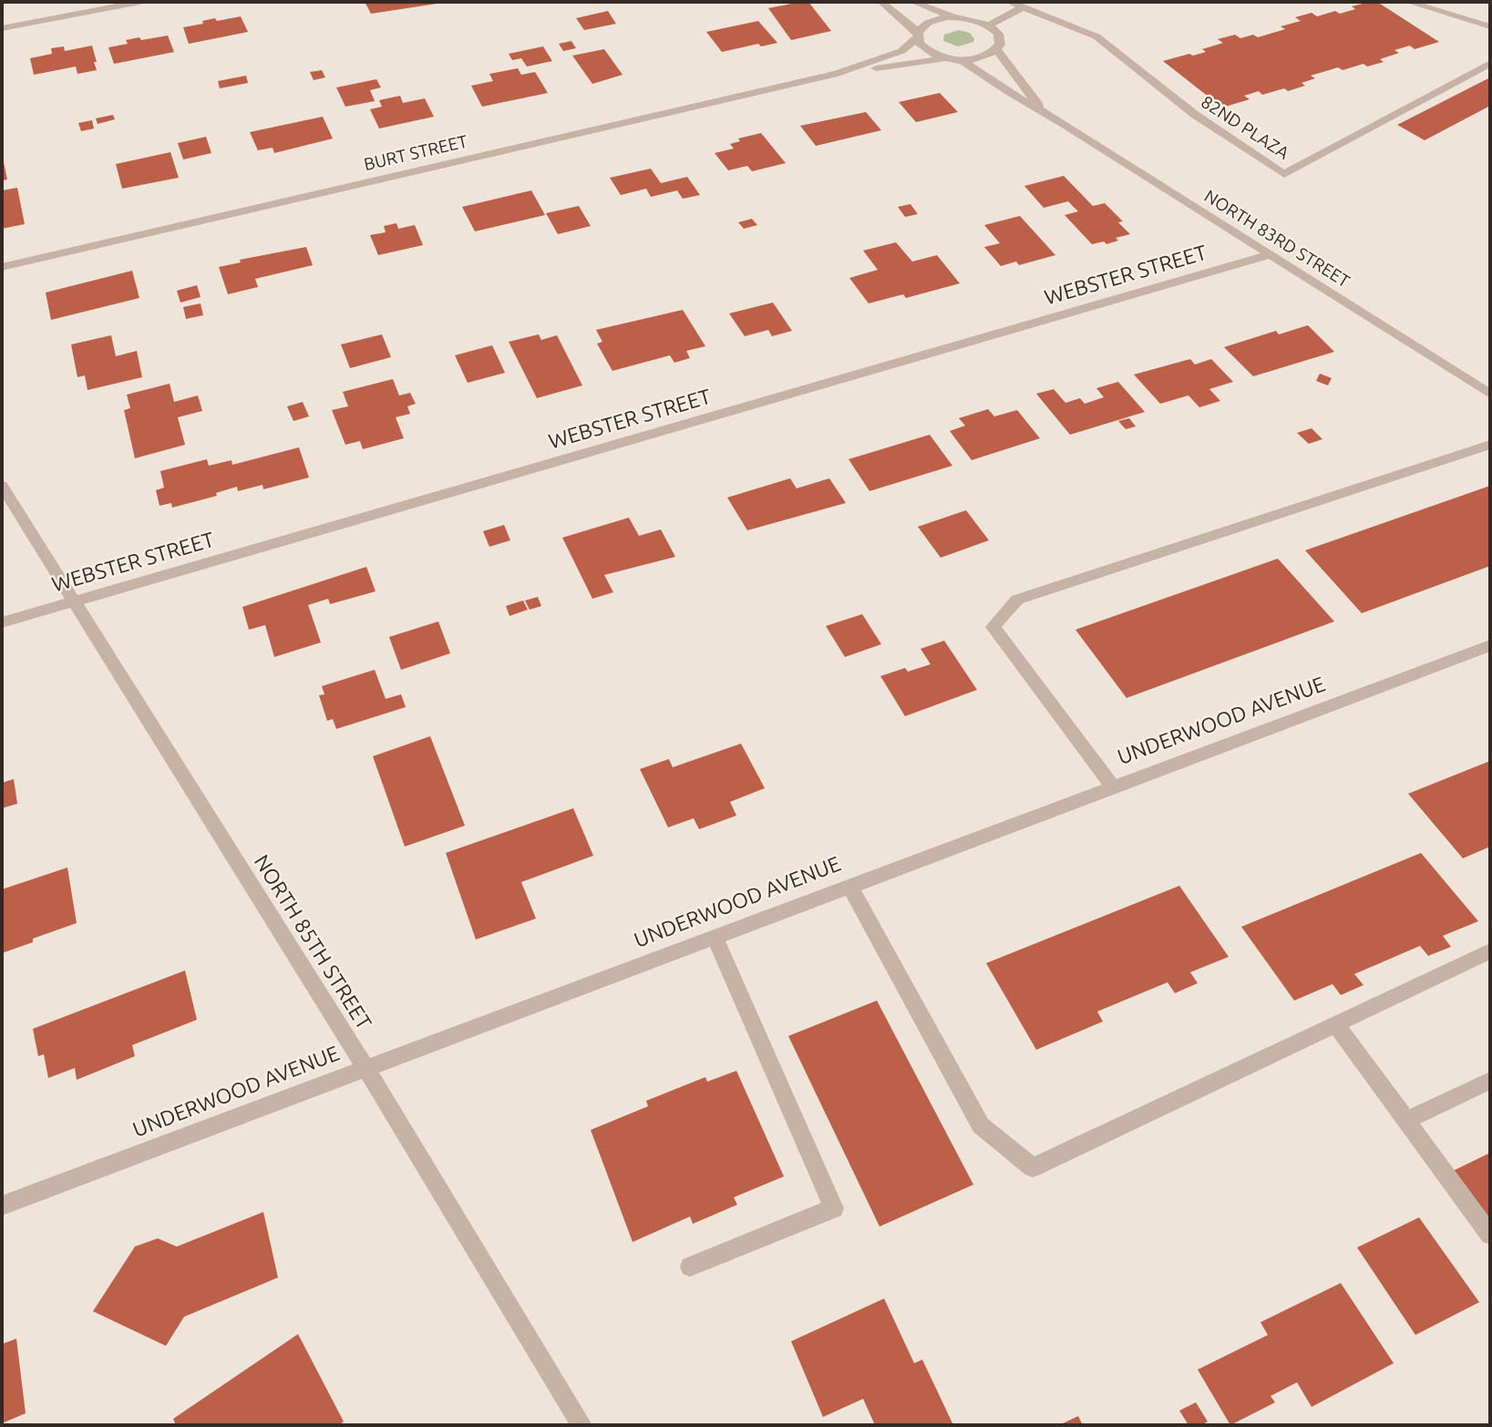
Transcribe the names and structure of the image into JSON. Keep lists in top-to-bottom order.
{
  "streets": {
    "street": [
      "82ND PLAZA",
      "BURT STREET",
      "NORTH 83RD STREET",
      "WEBSTER STREET",
      "UNDERWOOD AVENUE",
      "NORTH 85TH STREET"
    ]
  },
  "crossings": [
    ["BURT STREET", "NORTH 83RD STREET"],
    ["NORTH 83RD STREET", "WEBSTER STREET"],
    ["WEBSTER STREET", "NORTH 85TH STREET"],
    ["UNDERWOOD AVENUE", "NORTH 85TH STREET"]
  ]
}
